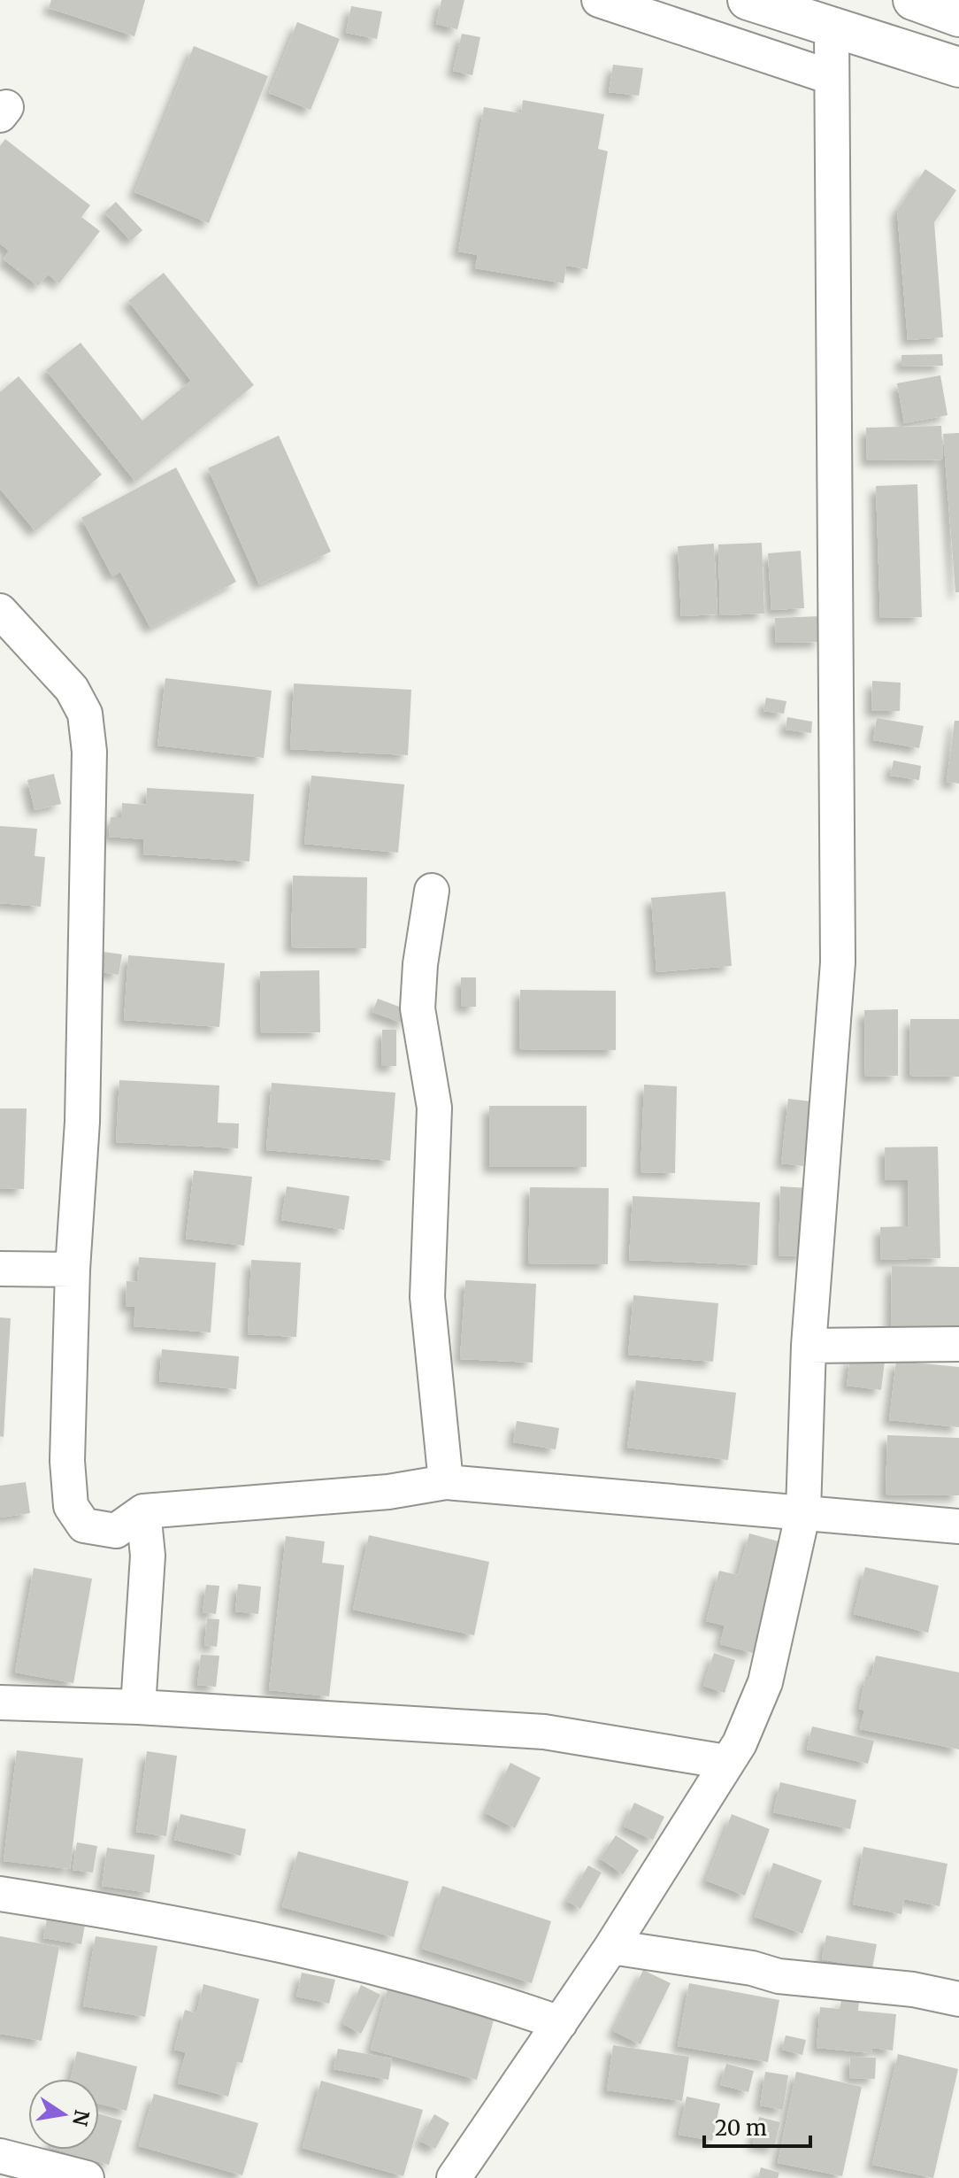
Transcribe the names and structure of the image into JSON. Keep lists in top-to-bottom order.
{
  "scale_bar": "20 m",
  "north": "right"
}
